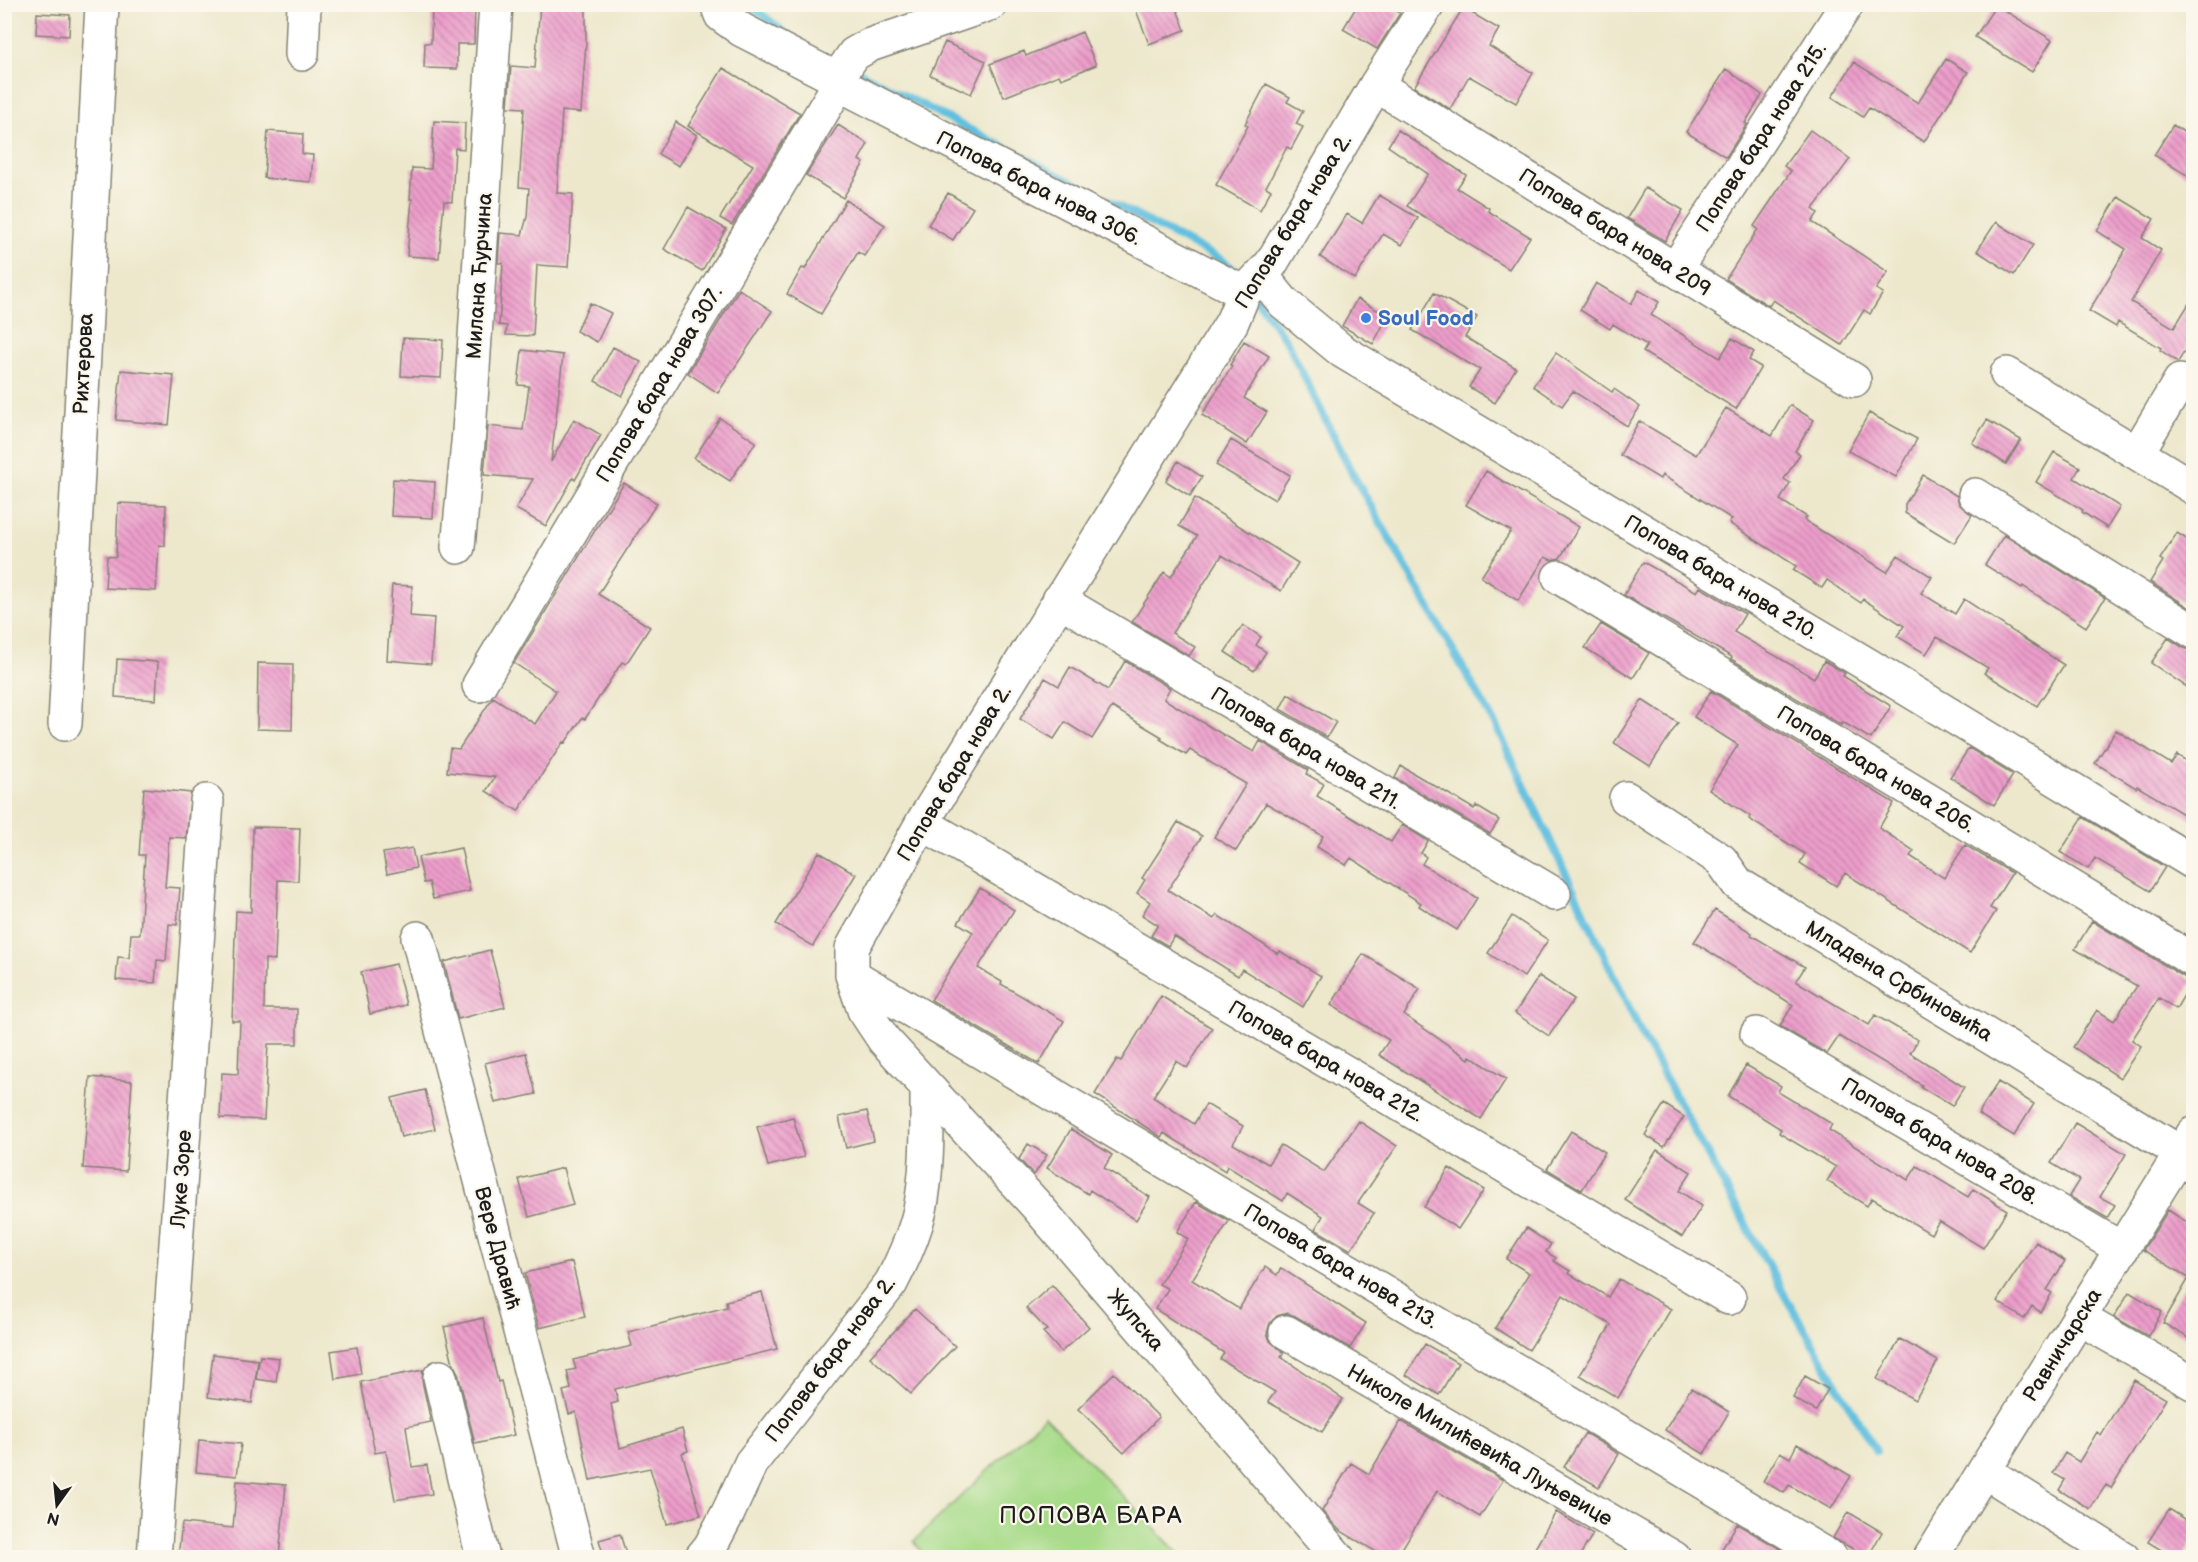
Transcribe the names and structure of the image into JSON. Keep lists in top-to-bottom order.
{
  "streets": {
    "street": [
      "Попова бара нова 215.",
      "Попова бара нова 306.",
      "Попова бара нова 2.",
      "Попова бара нова 209",
      "Милана Ћурчина",
      "Рихтерова",
      "Попова бара нова 307.",
      "Попова бара нова 210.",
      "Попова бара нова 211.",
      "Попова бара нова 206.",
      "Младена Србиновића",
      "Попова бара нова 212.",
      "Попова бара нова 208.",
      "Луке Зоре",
      "Вере Дравић",
      "Попова бара нова 213.",
      "Жупска",
      "Равничарска",
      "Николе Милићевића Луњевице"
    ]
  },
  "crossings": [
    ["Попова бара нова 215.", "Попова бара нова 209"],
    ["Попова бара нова 306.", "Попова бара нова 2."],
    ["Попова бара нова 306.", "Попова бара нова 307."],
    ["Попова бара нова 306.", "Попова бара нова 210."],
    ["Попова бара нова 2.", "Попова бара нова 209"],
    ["Попова бара нова 2.", "Попова бара нова 210."],
    ["Попова бара нова 2.", "Попова бара нова 211."],
    ["Попова бара нова 2.", "Попова бара нова 212."],
    ["Попова бара нова 2.", "Попова бара нова 213."],
    ["Попова бара нова 2.", "Жупска"],
    ["Младена Србиновића", "Равничарска"],
    ["Попова бара нова 208.", "Равничарска"]
  ],
  "districts": ["ПОПОВА БАРА"],
  "places": ["Soul Food"],
  "north": "bottom"
}
